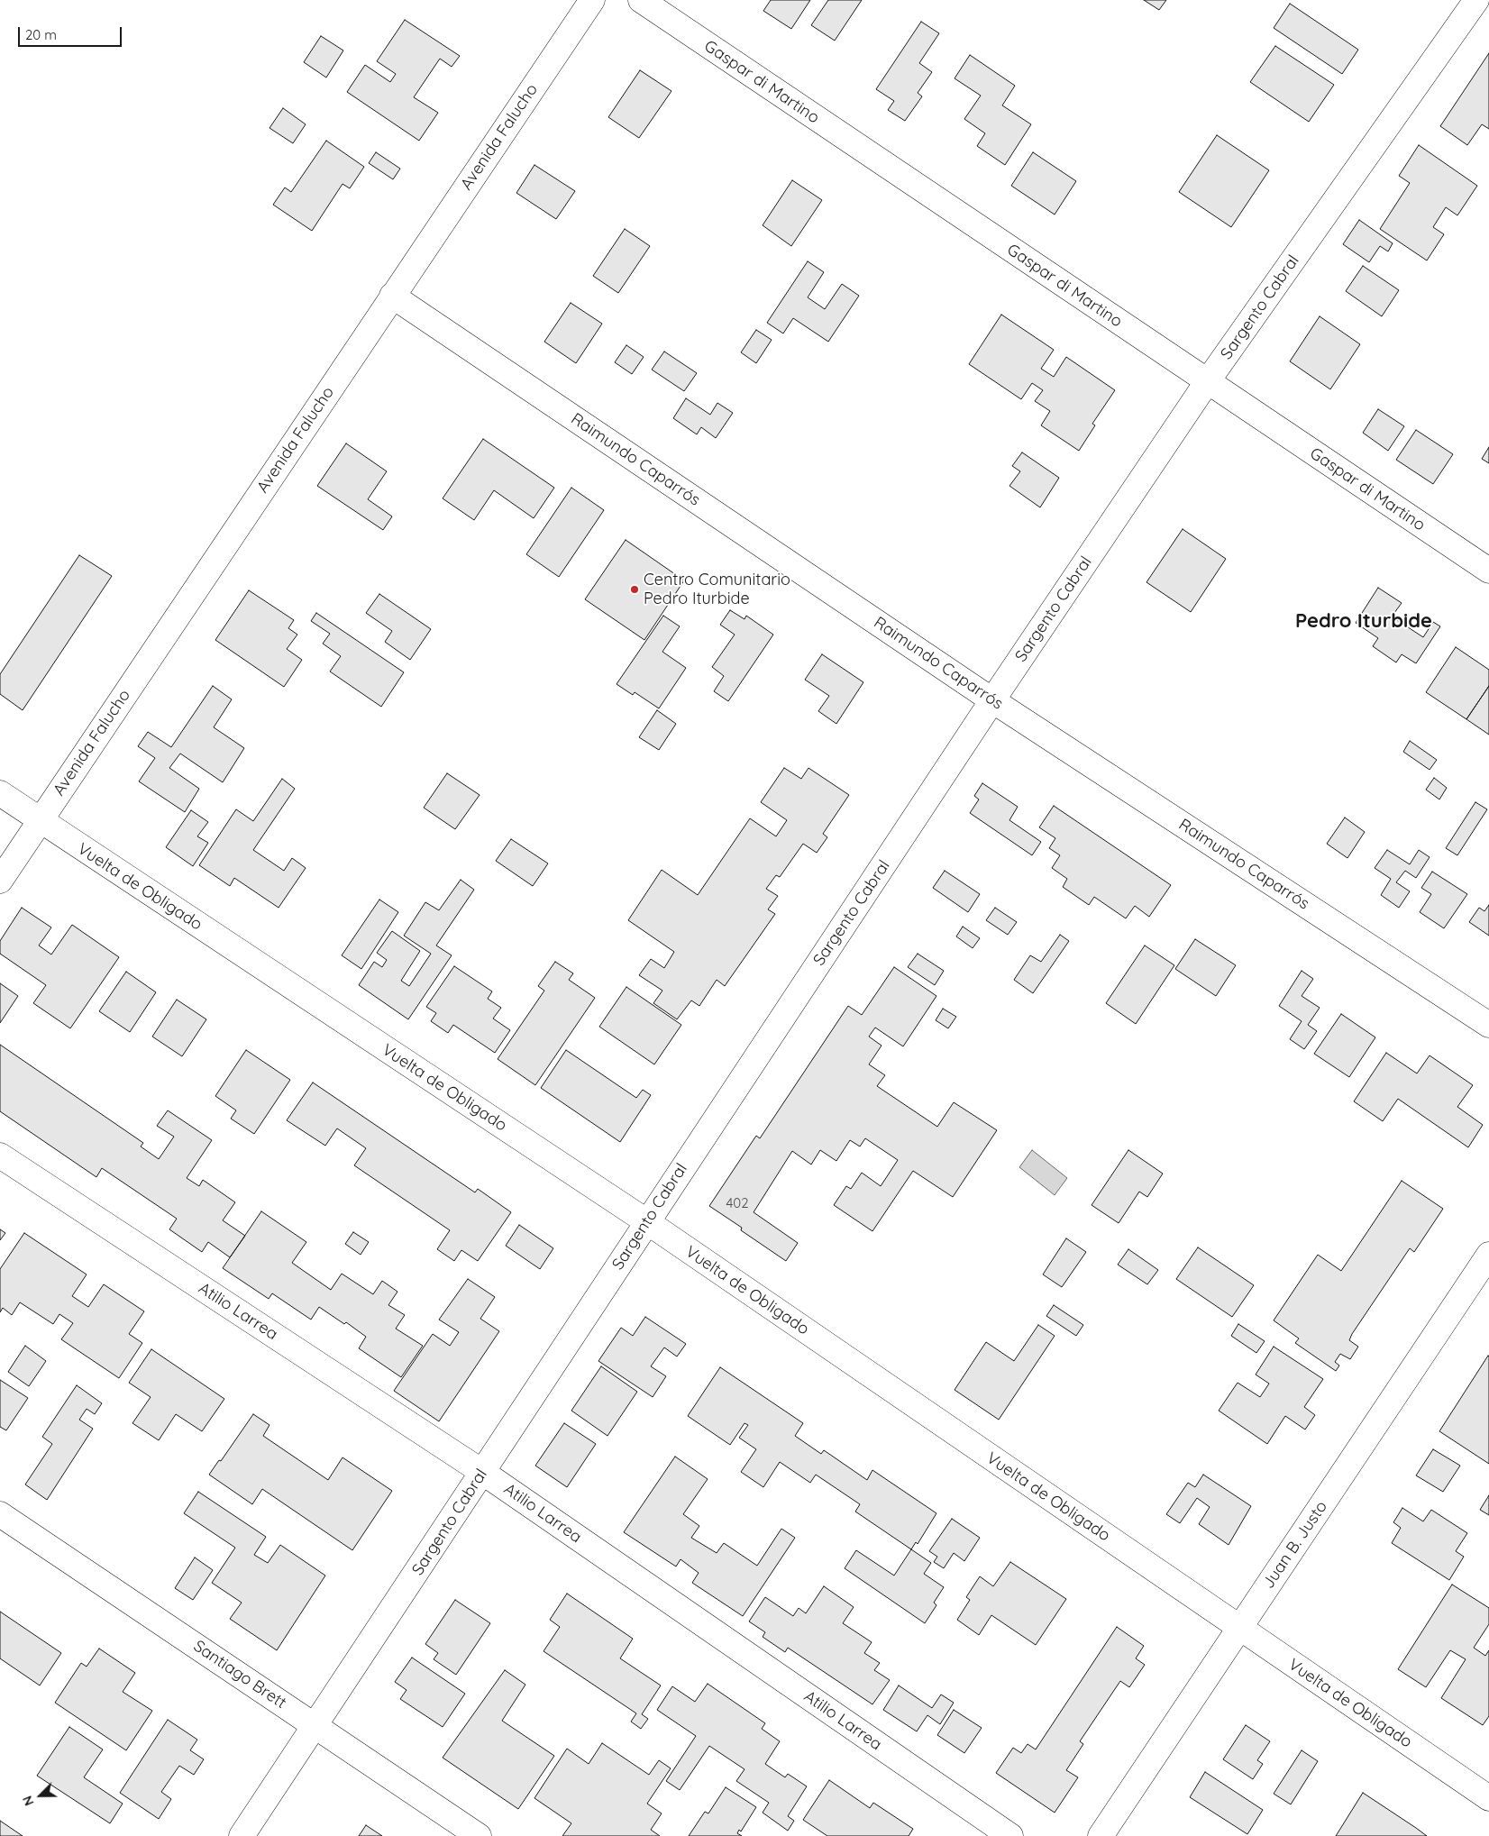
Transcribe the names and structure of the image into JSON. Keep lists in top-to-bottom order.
{
  "streets": {
    "street": [
      "Gaspar di Martino",
      "Avenida Falucho",
      "Sargento Cabral",
      "Raimundo Caparrós",
      "Vuelta de Obligado",
      "Atilio Larrea",
      "Juan B. Justo",
      "Santiago Brett"
    ]
  },
  "crossings": [
    ["Gaspar di Martino", "Sargento Cabral"],
    ["Avenida Falucho", "Raimundo Caparrós"],
    ["Avenida Falucho", "Vuelta de Obligado"],
    ["Sargento Cabral", "Raimundo Caparrós"],
    ["Sargento Cabral", "Vuelta de Obligado"],
    ["Sargento Cabral", "Atilio Larrea"],
    ["Sargento Cabral", "Santiago Brett"],
    ["Vuelta de Obligado", "Juan B. Justo"]
  ],
  "districts": ["Pedro Iturbide"],
  "places": ["Centro Comunitario Pedro Iturbide"],
  "house_numbers": ["402"],
  "scale_bar": "20 m",
  "north": "bottom left"
}
